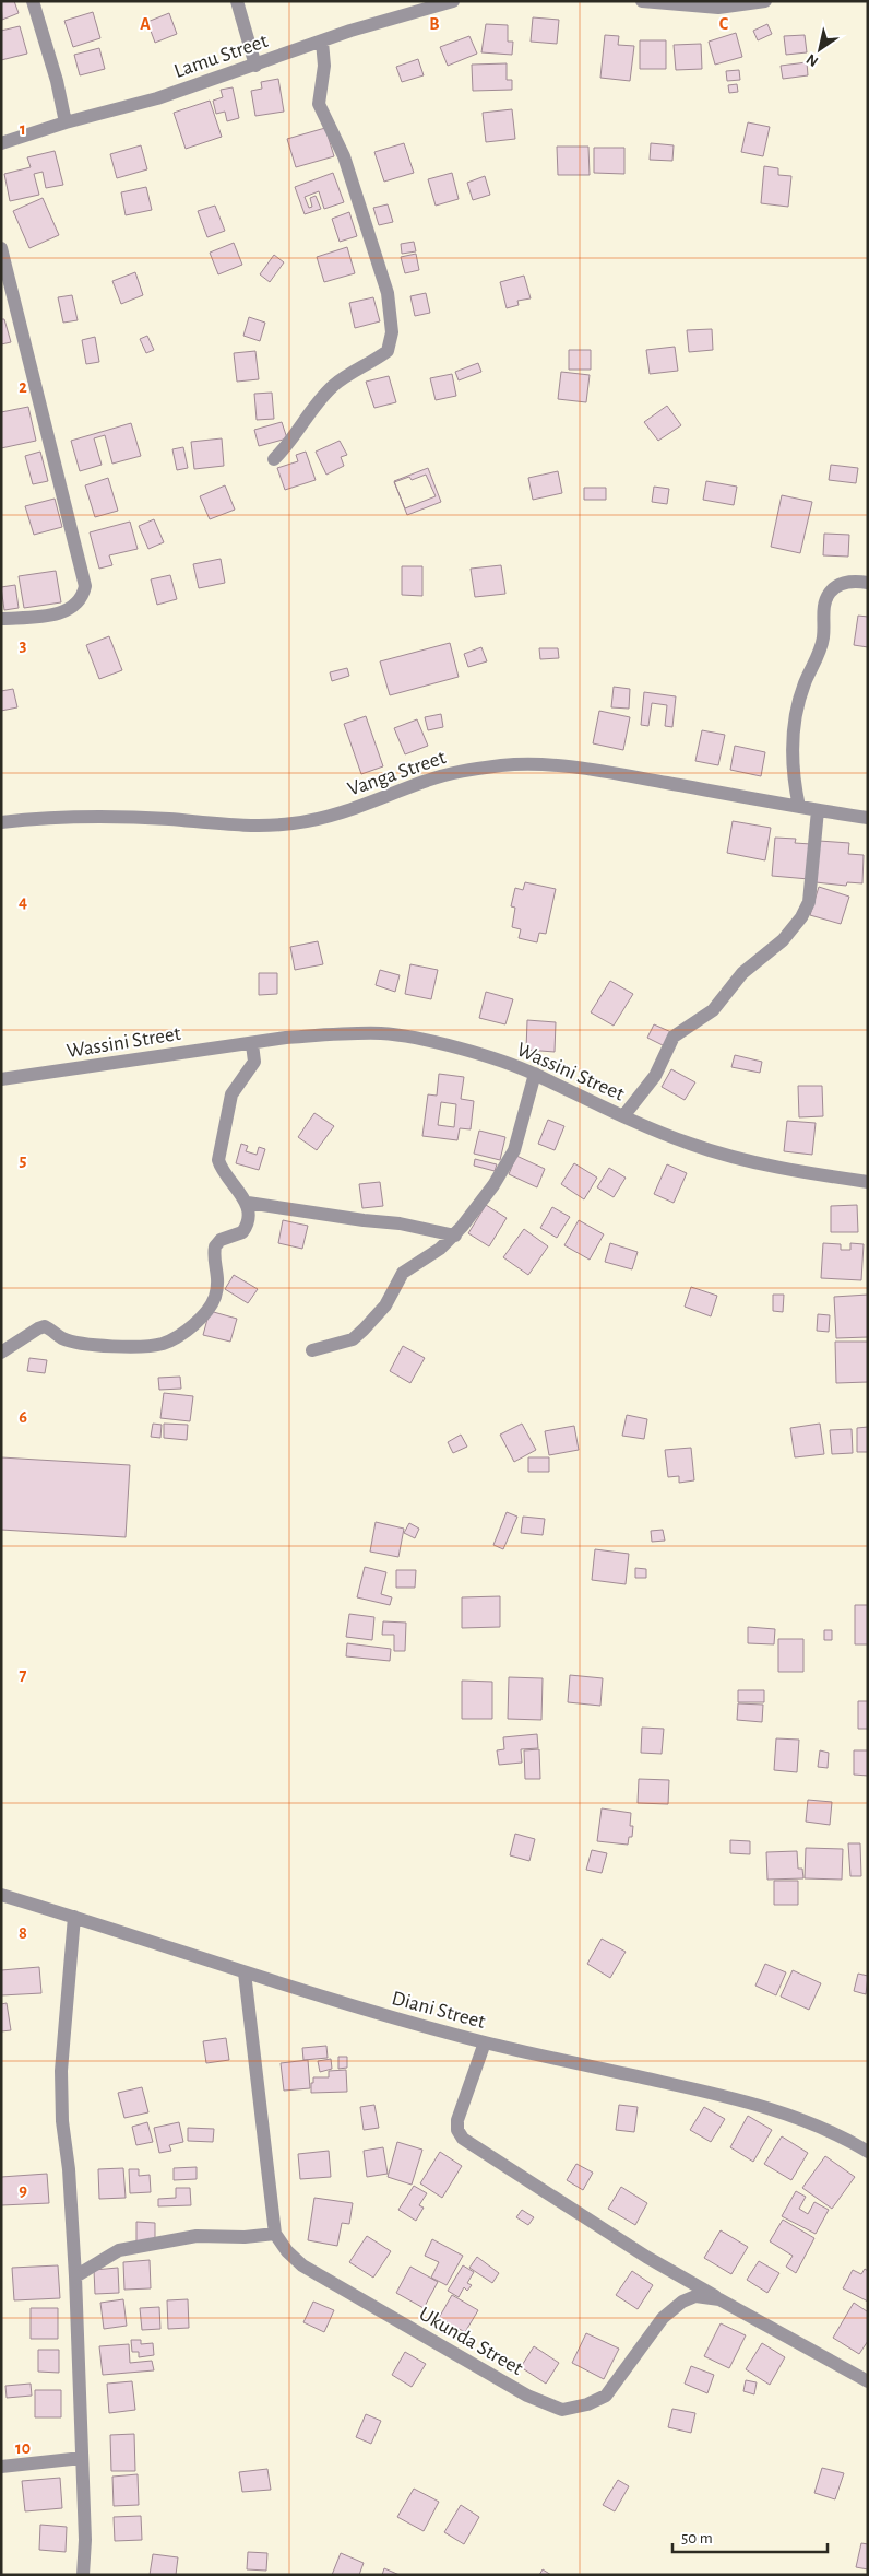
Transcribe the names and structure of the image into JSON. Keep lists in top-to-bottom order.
{
  "streets": {
    "street": [
      "Lamu Street",
      "Vanga Street",
      "Wassini Street",
      "Diani Street",
      "Ukunda Street"
    ]
  },
  "scale_bar": "50 m",
  "north": "bottom left",
  "grid": {
    "columns": ["A", "B", "C"],
    "rows": [
      "1",
      "2",
      "3",
      "4",
      "5",
      "6",
      "7",
      "8",
      "9",
      "10"
    ]
  }
}
